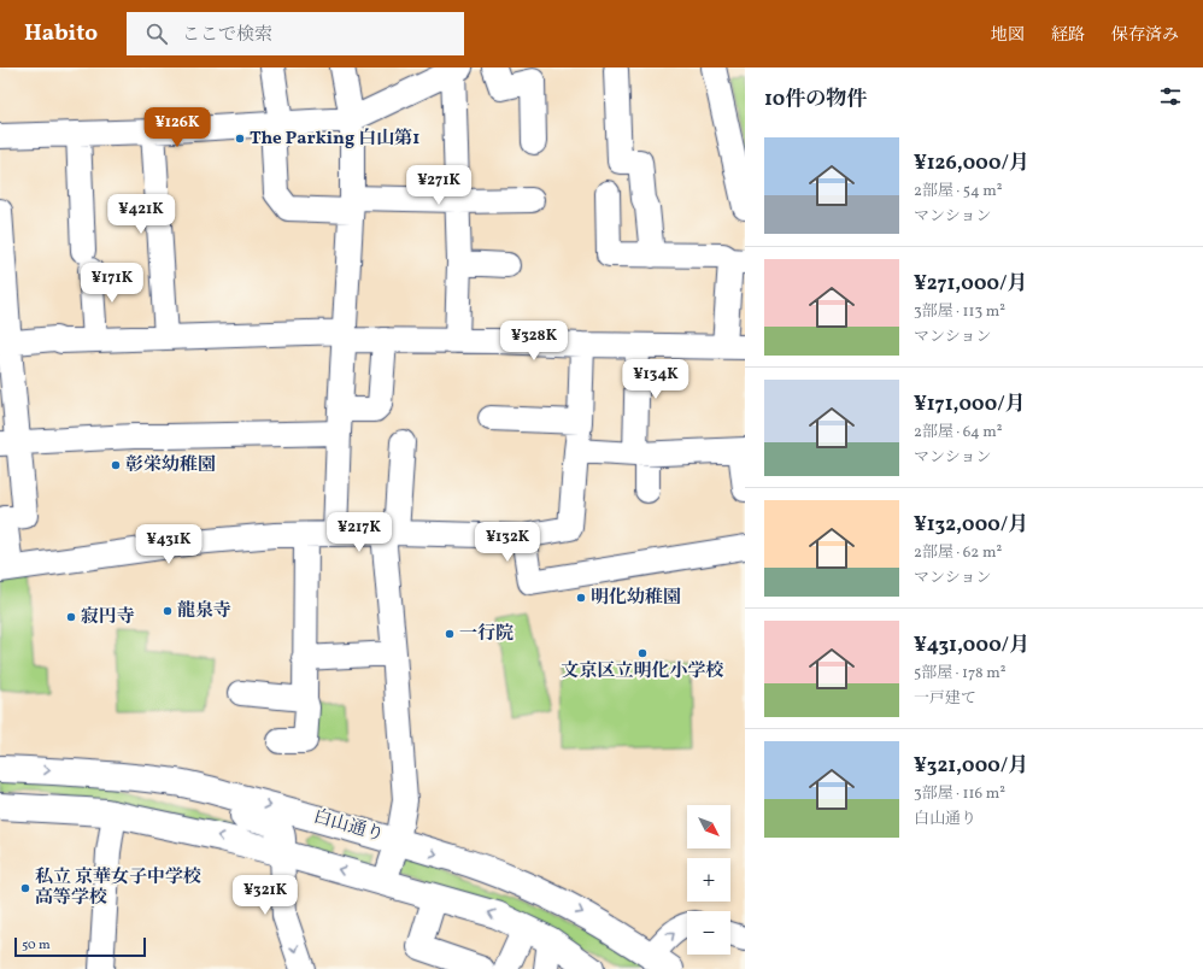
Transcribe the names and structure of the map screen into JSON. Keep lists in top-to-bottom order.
{
  "streets": {
    "main road": ["白山通り"]
  },
  "places": [
    "The Parking 白山第1",
    "彰栄幼稚園",
    "明化幼稚園",
    "龍泉寺",
    "寂円寺",
    "一行院",
    "文京区立明化小学校",
    "私立 京華女子中学校 高等学校"
  ],
  "scale_bar": "50 m",
  "north": "bottom right",
  "page": {
    "header": "Habito",
    "search": "ここで検索",
    "nav": ["地図", "経路", "保存済み"],
    "heading": "10件の物件",
    "price": [
      "¥126K",
      "¥271K",
      "¥421K",
      "¥171K",
      "¥328K",
      "¥134K",
      "¥217K",
      "¥132K",
      "¥431K",
      "¥321K"
    ],
    "list": [
      {
        "name": "¥126,000/月",
        "note": "2部屋 · 54 m² · マンション"
      },
      {
        "name": "¥271,000/月",
        "note": "3部屋 · 113 m² · マンション"
      },
      {
        "name": "¥171,000/月",
        "note": "2部屋 · 64 m² · マンション"
      },
      {
        "name": "¥132,000/月",
        "note": "2部屋 · 62 m² · マンション"
      },
      {
        "name": "¥431,000/月",
        "note": "5部屋 · 178 m² · 一戸建て"
      },
      {
        "name": "¥321,000/月",
        "note": "3部屋 · 116 m² · 白山通り"
      }
    ],
    "map_buttons": ["+", "−"],
    "scale": "50 m"
  }
}
